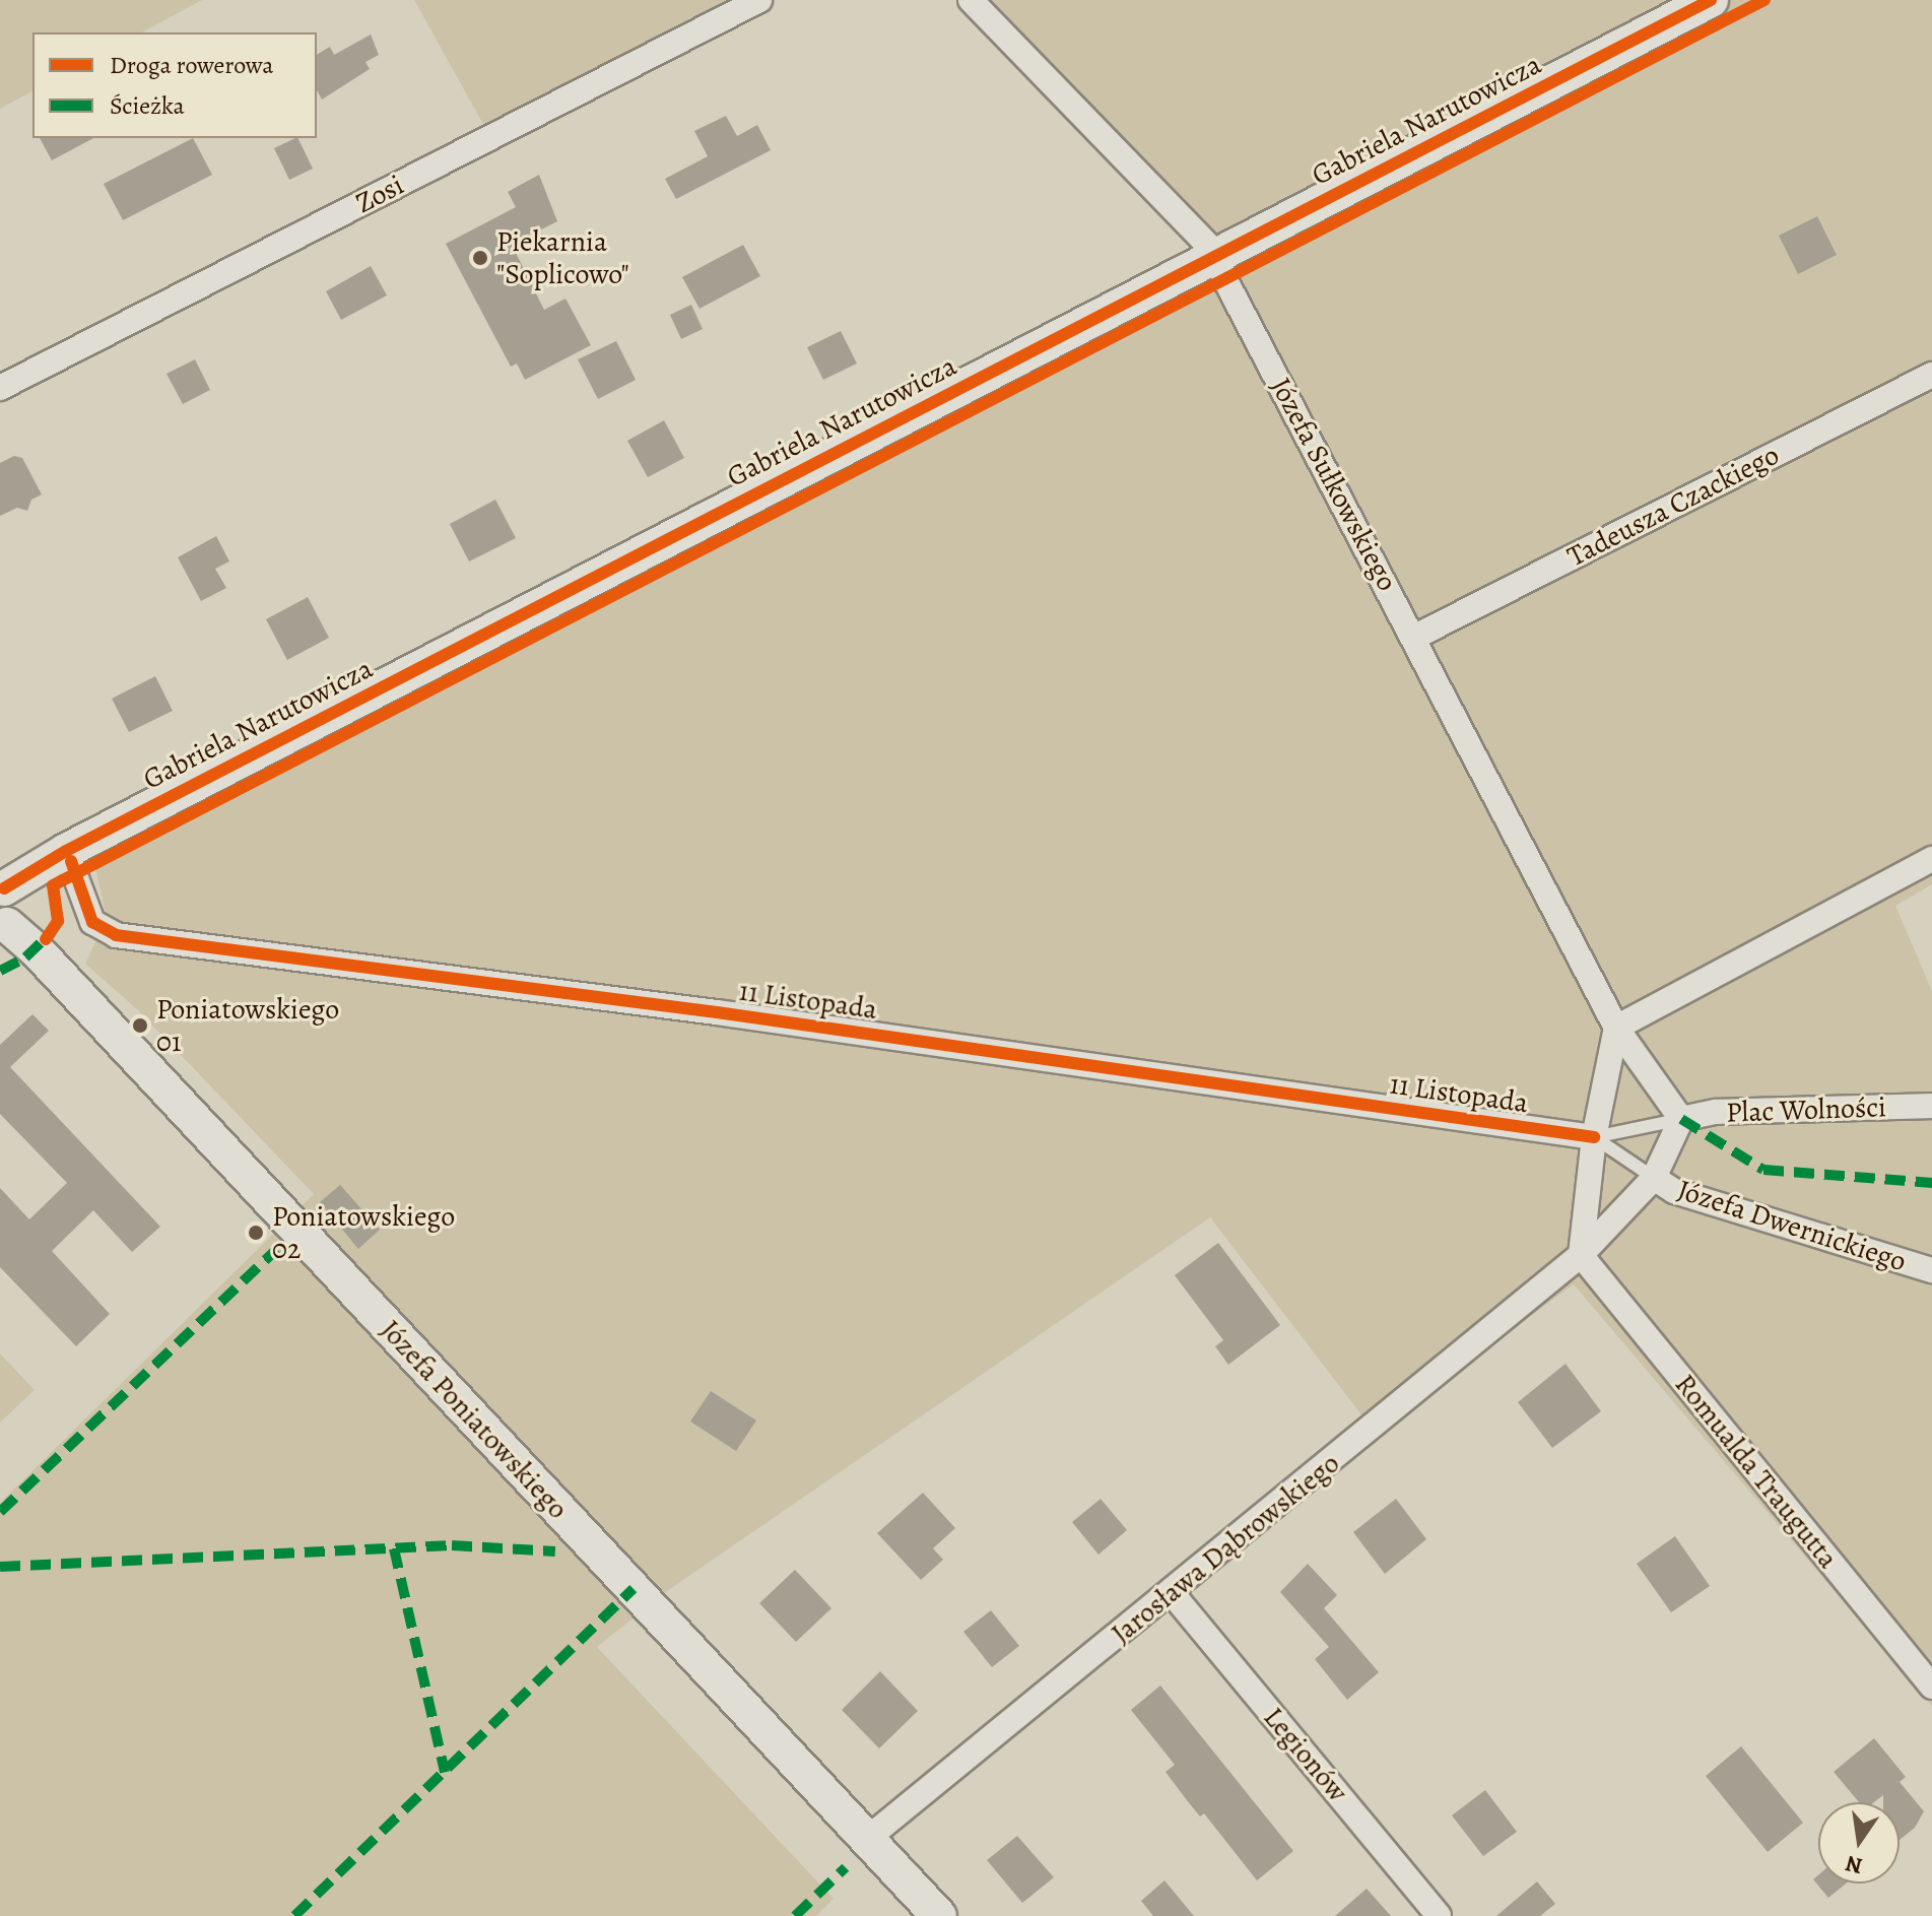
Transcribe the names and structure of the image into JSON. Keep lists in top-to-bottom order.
{
  "streets": {
    "street": [
      "Gabriela Narutowicza",
      "Zosi",
      "Józefa Sułkowskiego",
      "Tadeusza Czackiego",
      "11 Listopada",
      "Plac Wolności",
      "Józefa Dwernickiego",
      "Józefa Poniatowskiego",
      "Romualda Traugutta",
      "Jarosława Dąbrowskiego",
      "Legionów"
    ]
  },
  "crossings": [
    ["Gabriela Narutowicza", "Józefa Sułkowskiego"],
    ["Gabriela Narutowicza", "11 Listopada"],
    ["Gabriela Narutowicza", "Józefa Poniatowskiego"],
    ["Józefa Sułkowskiego", "Tadeusza Czackiego"],
    ["Józefa Sułkowskiego", "Plac Wolności"],
    ["Józefa Dwernickiego", "Jarosława Dąbrowskiego"],
    ["Józefa Poniatowskiego", "Jarosława Dąbrowskiego"],
    ["Romualda Traugutta", "Jarosława Dąbrowskiego"],
    ["Jarosława Dąbrowskiego", "Legionów"]
  ],
  "places": ["Piekarnia \"Soplicowo\"", "Poniatowskiego 01", "Poniatowskiego 02"],
  "legend": ["Droga rowerowa", "Ścieżka"],
  "north": "bottom"
}
